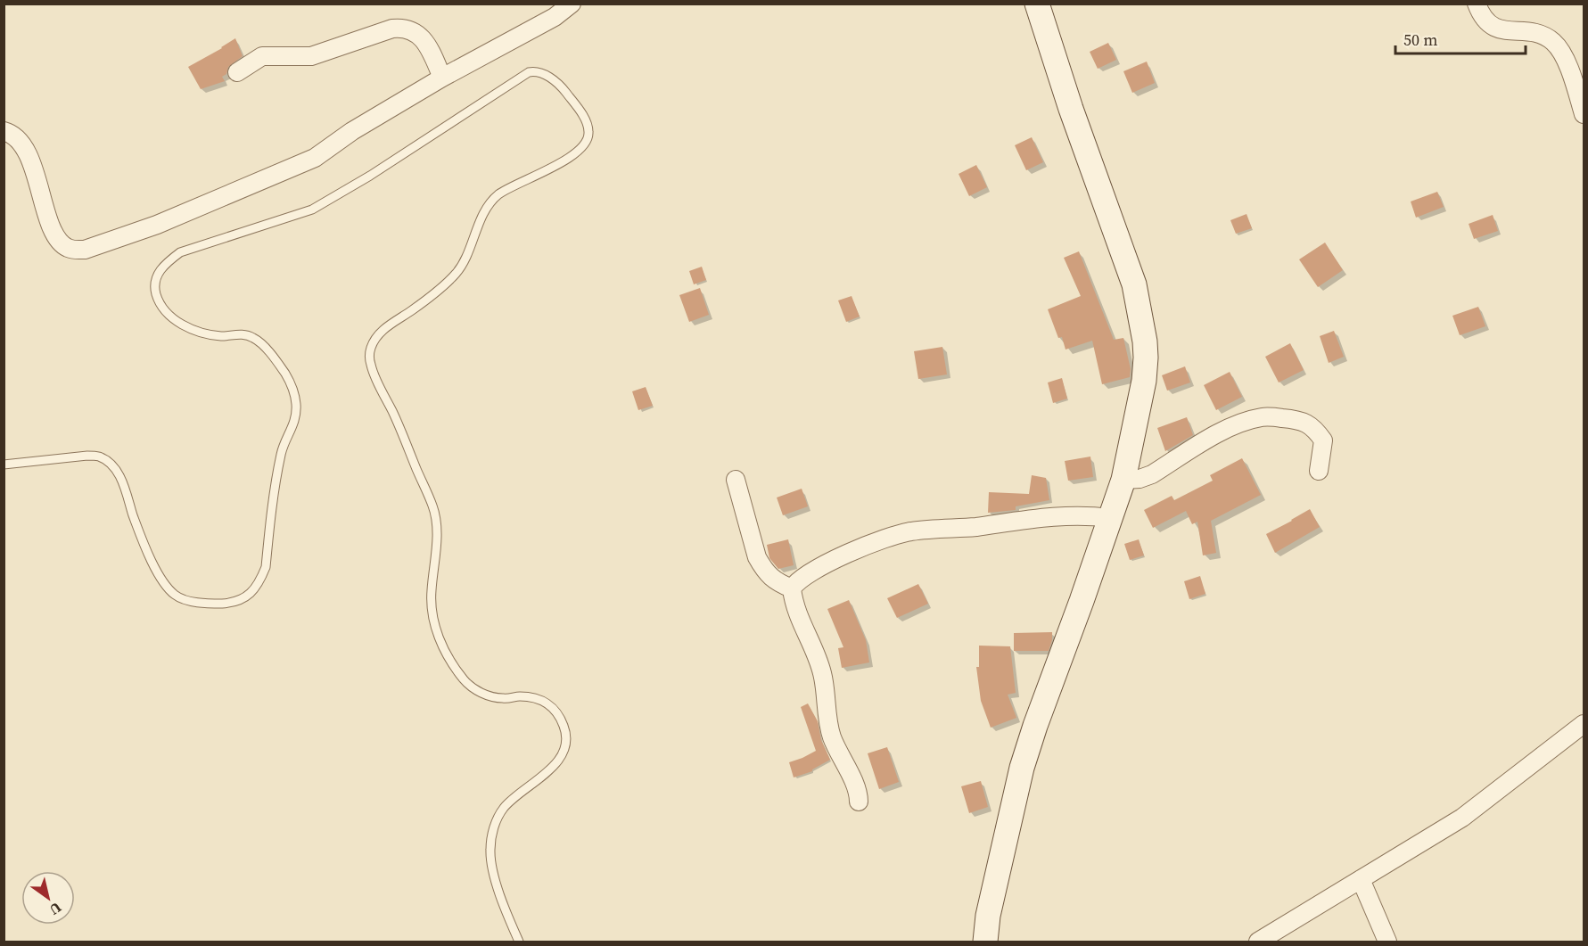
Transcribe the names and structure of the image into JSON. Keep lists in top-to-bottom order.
{
  "scale_bar": "50 m",
  "north": "bottom right"
}
